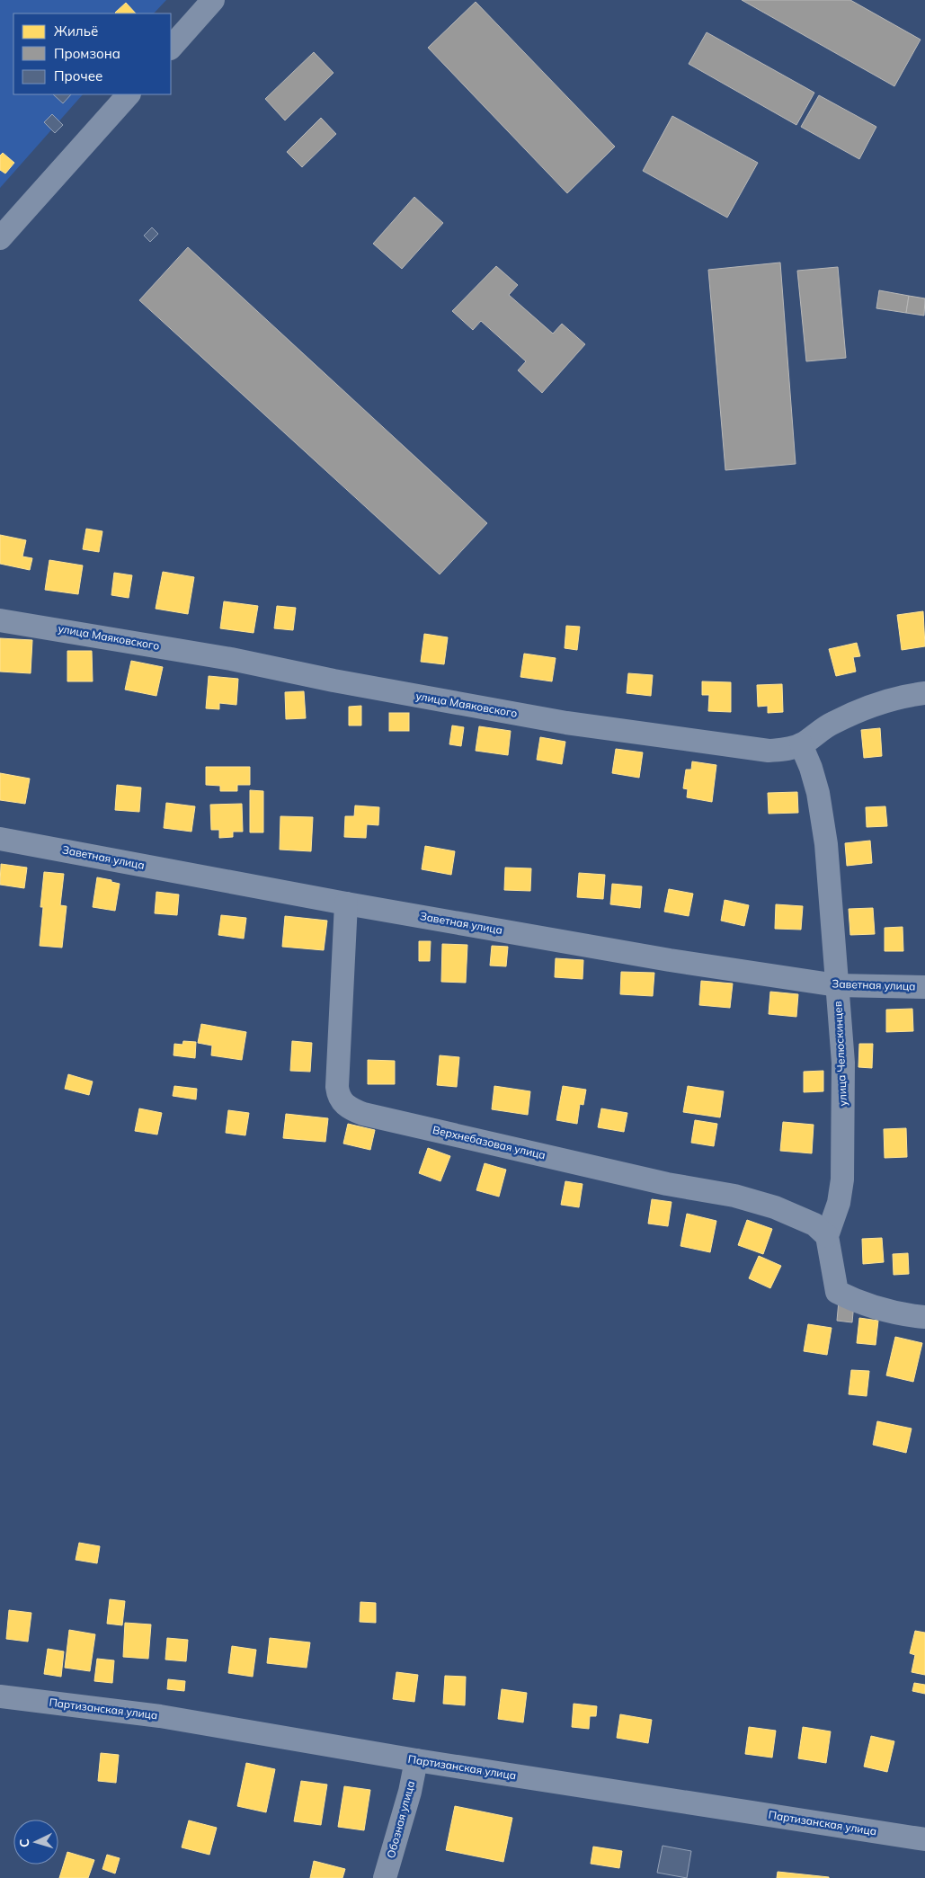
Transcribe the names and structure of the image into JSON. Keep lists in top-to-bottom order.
{
  "streets": {
    "street": [
      "улица Маяковского",
      "Заветная улица",
      "улица Челюскинцев",
      "Верхнебазовая улица",
      "Партизанская улица",
      "Обозная улица"
    ]
  },
  "crossings": [
    ["улица Маяковского", "улица Челюскинцев"],
    ["Заветная улица", "улица Челюскинцев"],
    ["Заветная улица", "Верхнебазовая улица"],
    ["улица Челюскинцев", "Верхнебазовая улица"],
    ["Партизанская улица", "Обозная улица"]
  ],
  "legend": ["Жильё", "Промзона", "Прочее"],
  "north": "left"
}
